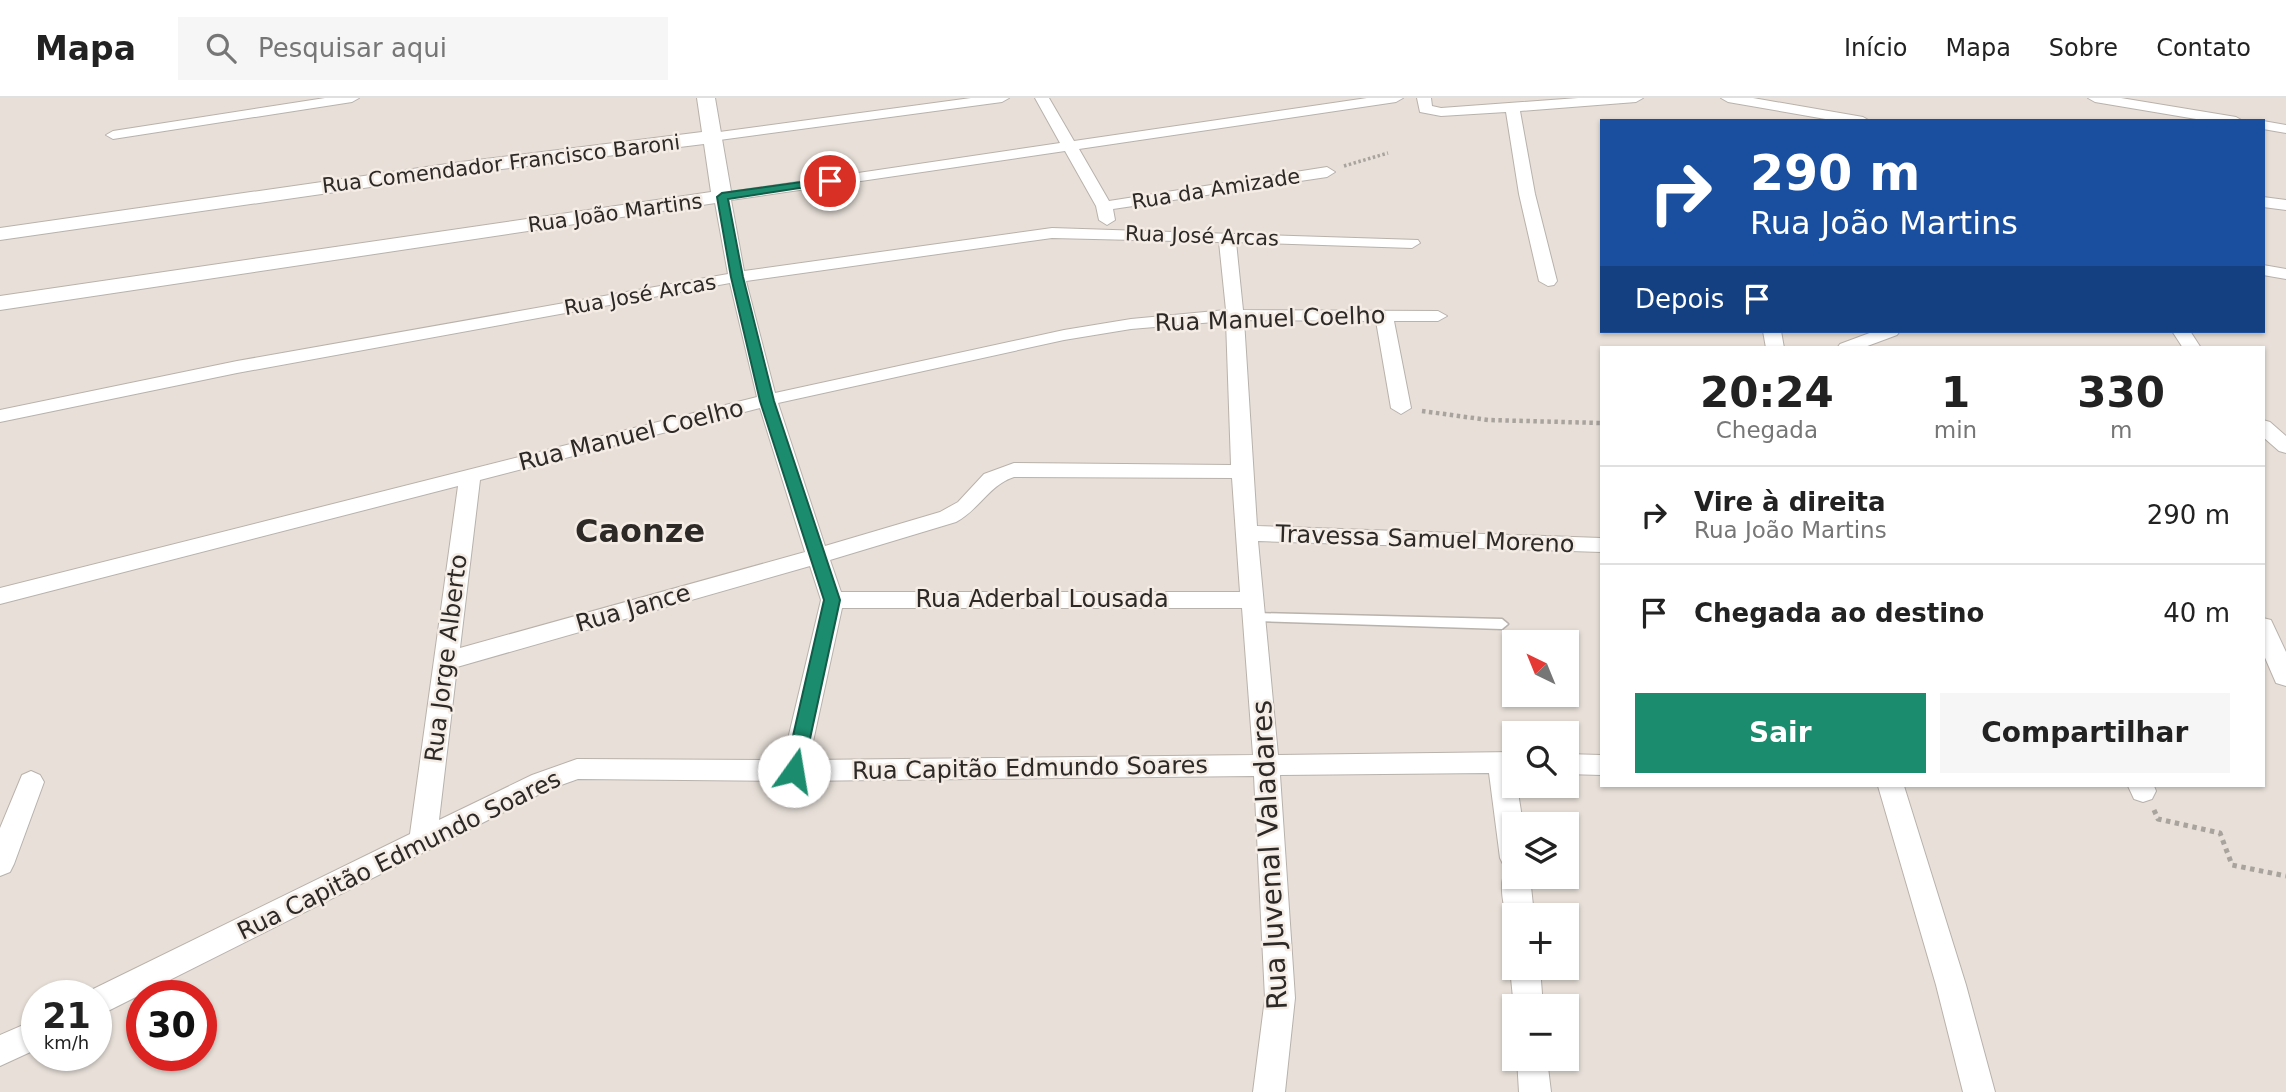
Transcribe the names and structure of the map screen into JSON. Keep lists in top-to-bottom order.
{
  "streets": {
    "street": [
      "Rua Comendador Francisco Baroni",
      "Rua da Amizade",
      "Rua João Martins",
      "Rua José Arcas",
      "Rua Manuel Coelho",
      "Travessa Samuel Moreno",
      "Rua Aderbal Lousada",
      "Rua Jance",
      "Rua Jorge Alberto",
      "Rua Capitão Edmundo Soares",
      "Rua Juvenal Valadares"
    ]
  },
  "crossings": [
    ["Rua José Arcas", "Rua Juvenal Valadares"],
    ["Rua Manuel Coelho", "Rua Jorge Alberto"],
    ["Rua Manuel Coelho", "Rua Juvenal Valadares"],
    ["Travessa Samuel Moreno", "Rua Juvenal Valadares"],
    ["Rua Aderbal Lousada", "Rua Juvenal Valadares"],
    ["Rua Jance", "Rua Jorge Alberto"],
    ["Rua Jance", "Rua Juvenal Valadares"],
    ["Rua Jorge Alberto", "Rua Capitão Edmundo Soares"],
    ["Rua Capitão Edmundo Soares", "Rua Juvenal Valadares"]
  ],
  "districts": ["Caonze"],
  "north": "top left",
  "page": {
    "header": "Mapa",
    "search": "Pesquisar aqui",
    "nav": [
      "Início",
      "Mapa",
      "Sobre",
      "Contato"
    ],
    "turn": ["290 m", "Rua João Martins"],
    "then": "Depois",
    "eta": [
      "20:24",
      "Chegada",
      "1",
      "min",
      "330",
      "m"
    ],
    "list": [
      {
        "name": "Vire à direita",
        "note": "Rua João Martins",
        "value": "290 m"
      },
      {
        "name": "Chegada ao destino",
        "value": "40 m"
      }
    ],
    "map_buttons": ["+", "−"],
    "buttons": ["Sair", "Compartilhar"],
    "speed": "21 km/h",
    "limit": "30"
  }
}
